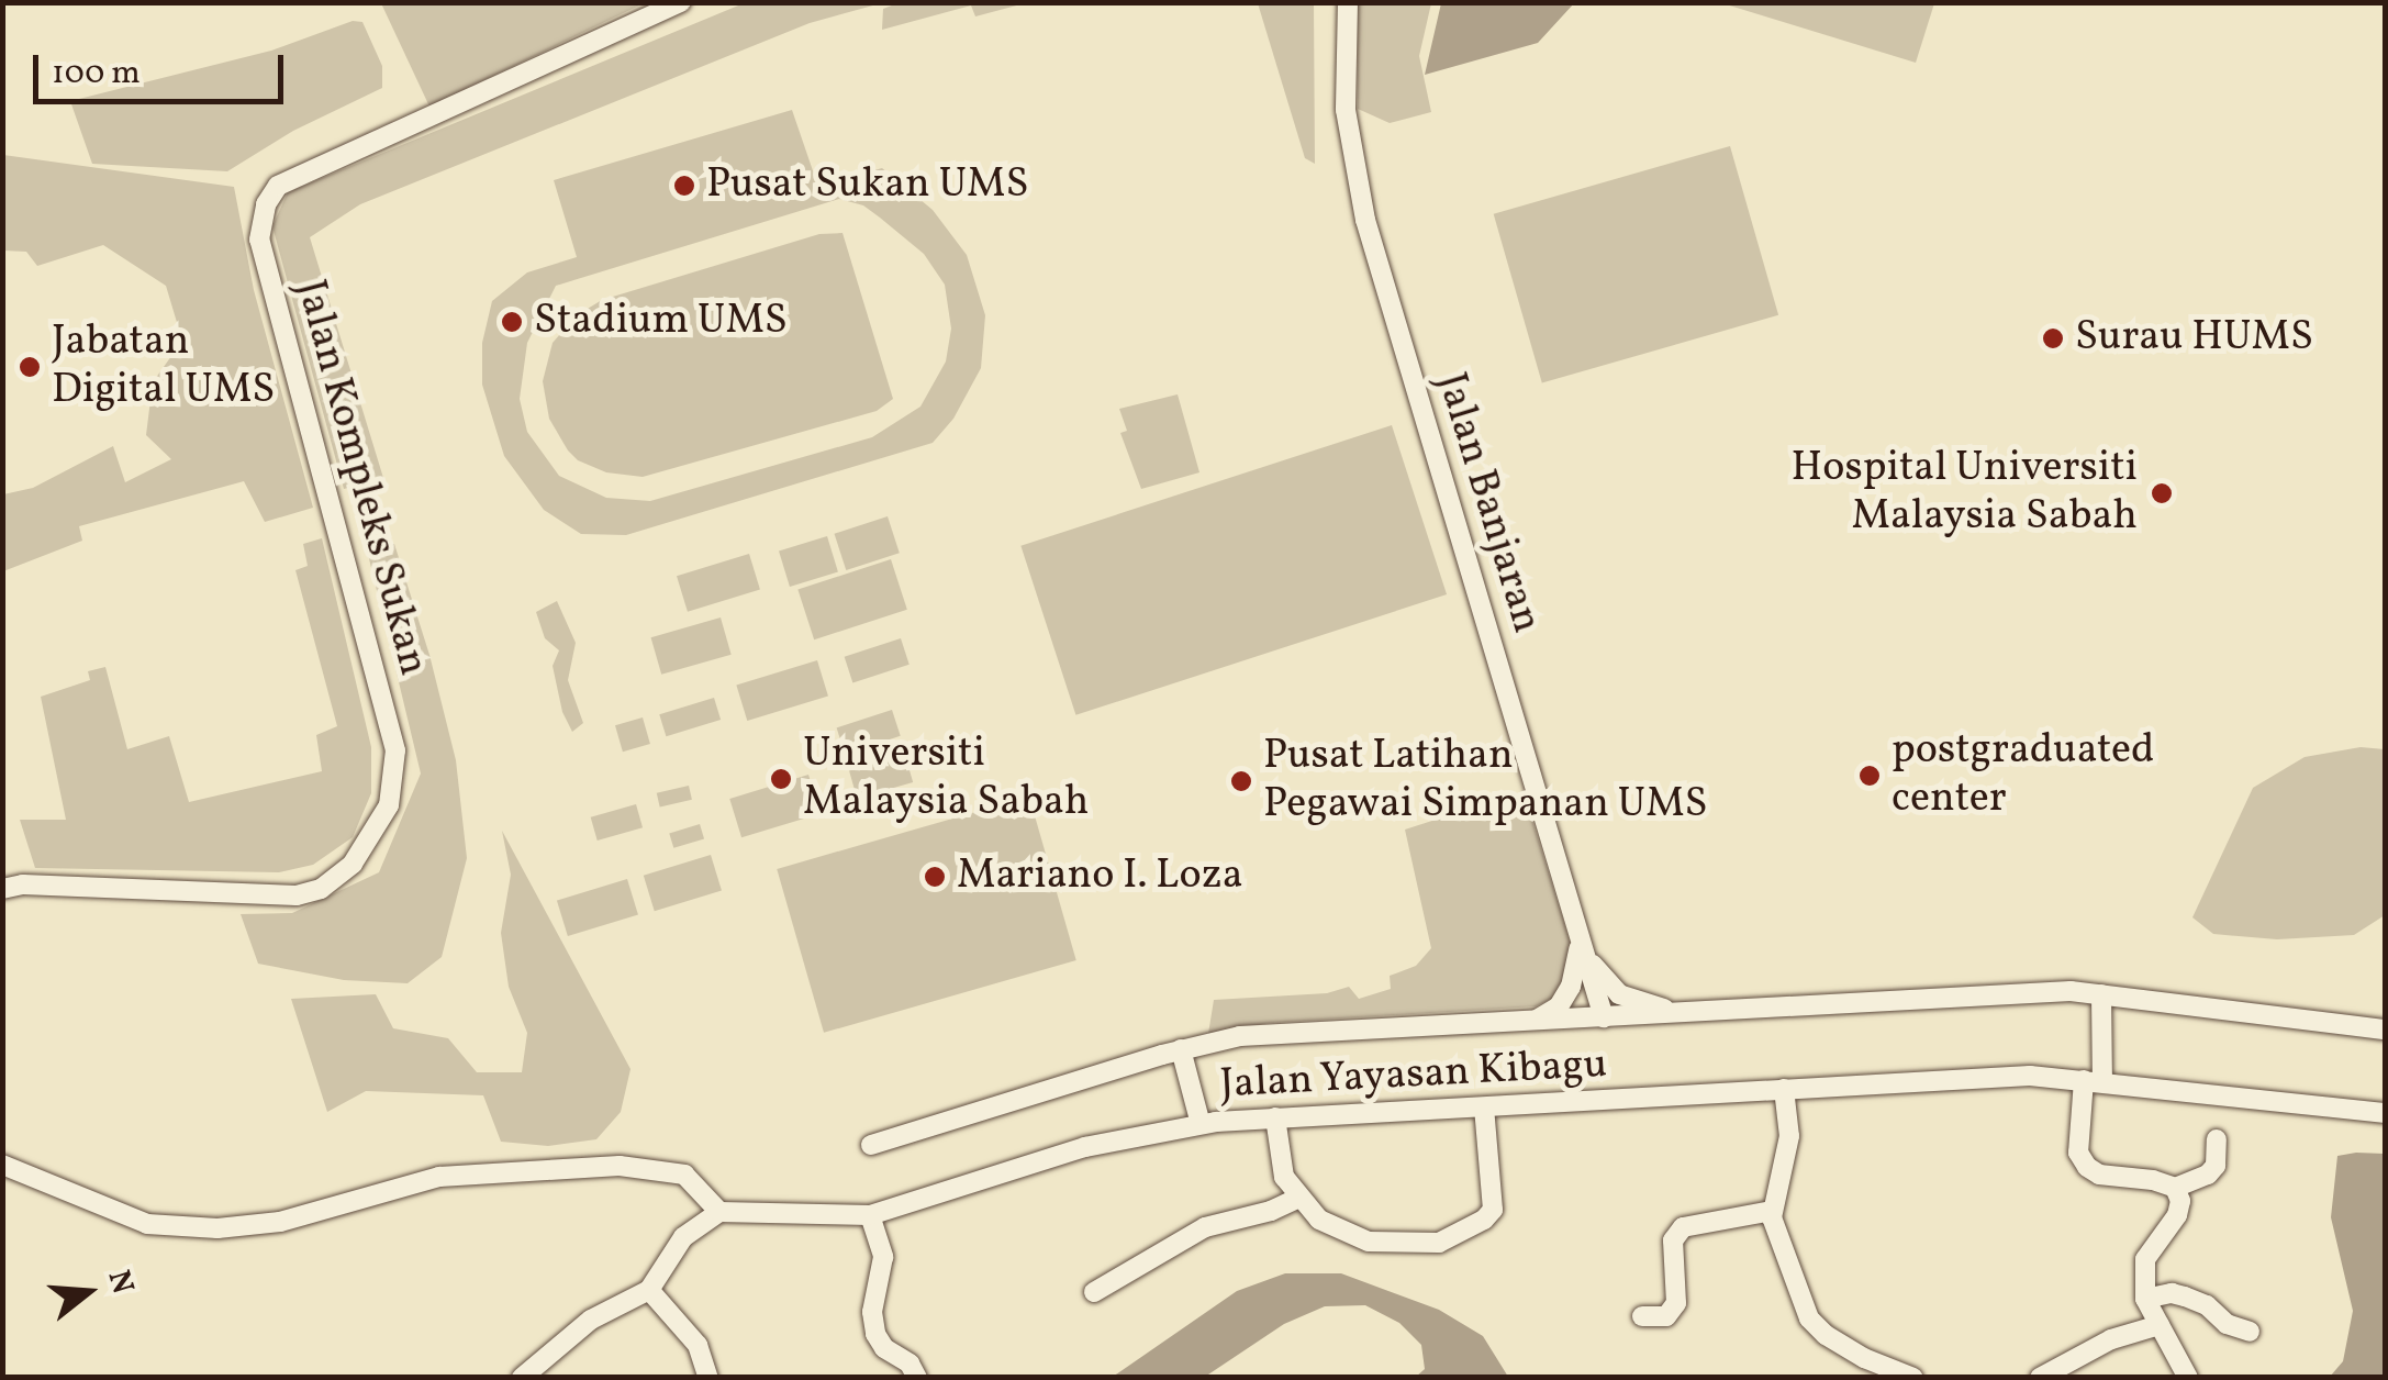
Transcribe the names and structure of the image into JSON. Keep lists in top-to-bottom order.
{
  "streets": {
    "street": ["Jalan Kompleks Sukan", "Jalan Banjaran", "Jalan Yayasan Kibagu"]
  },
  "places": [
    "Pusat Sukan UMS",
    "Stadium UMS",
    "Surau HUMS",
    "Jabatan Digital UMS",
    "Hospital Universiti Malaysia Sabah",
    "postgraduated center",
    "Universiti Malaysia Sabah",
    "Pusat Latihan Pegawai Simpanan UMS",
    "Mariano I. Loza"
  ],
  "scale_bar": "100 m",
  "north": "right"
}
